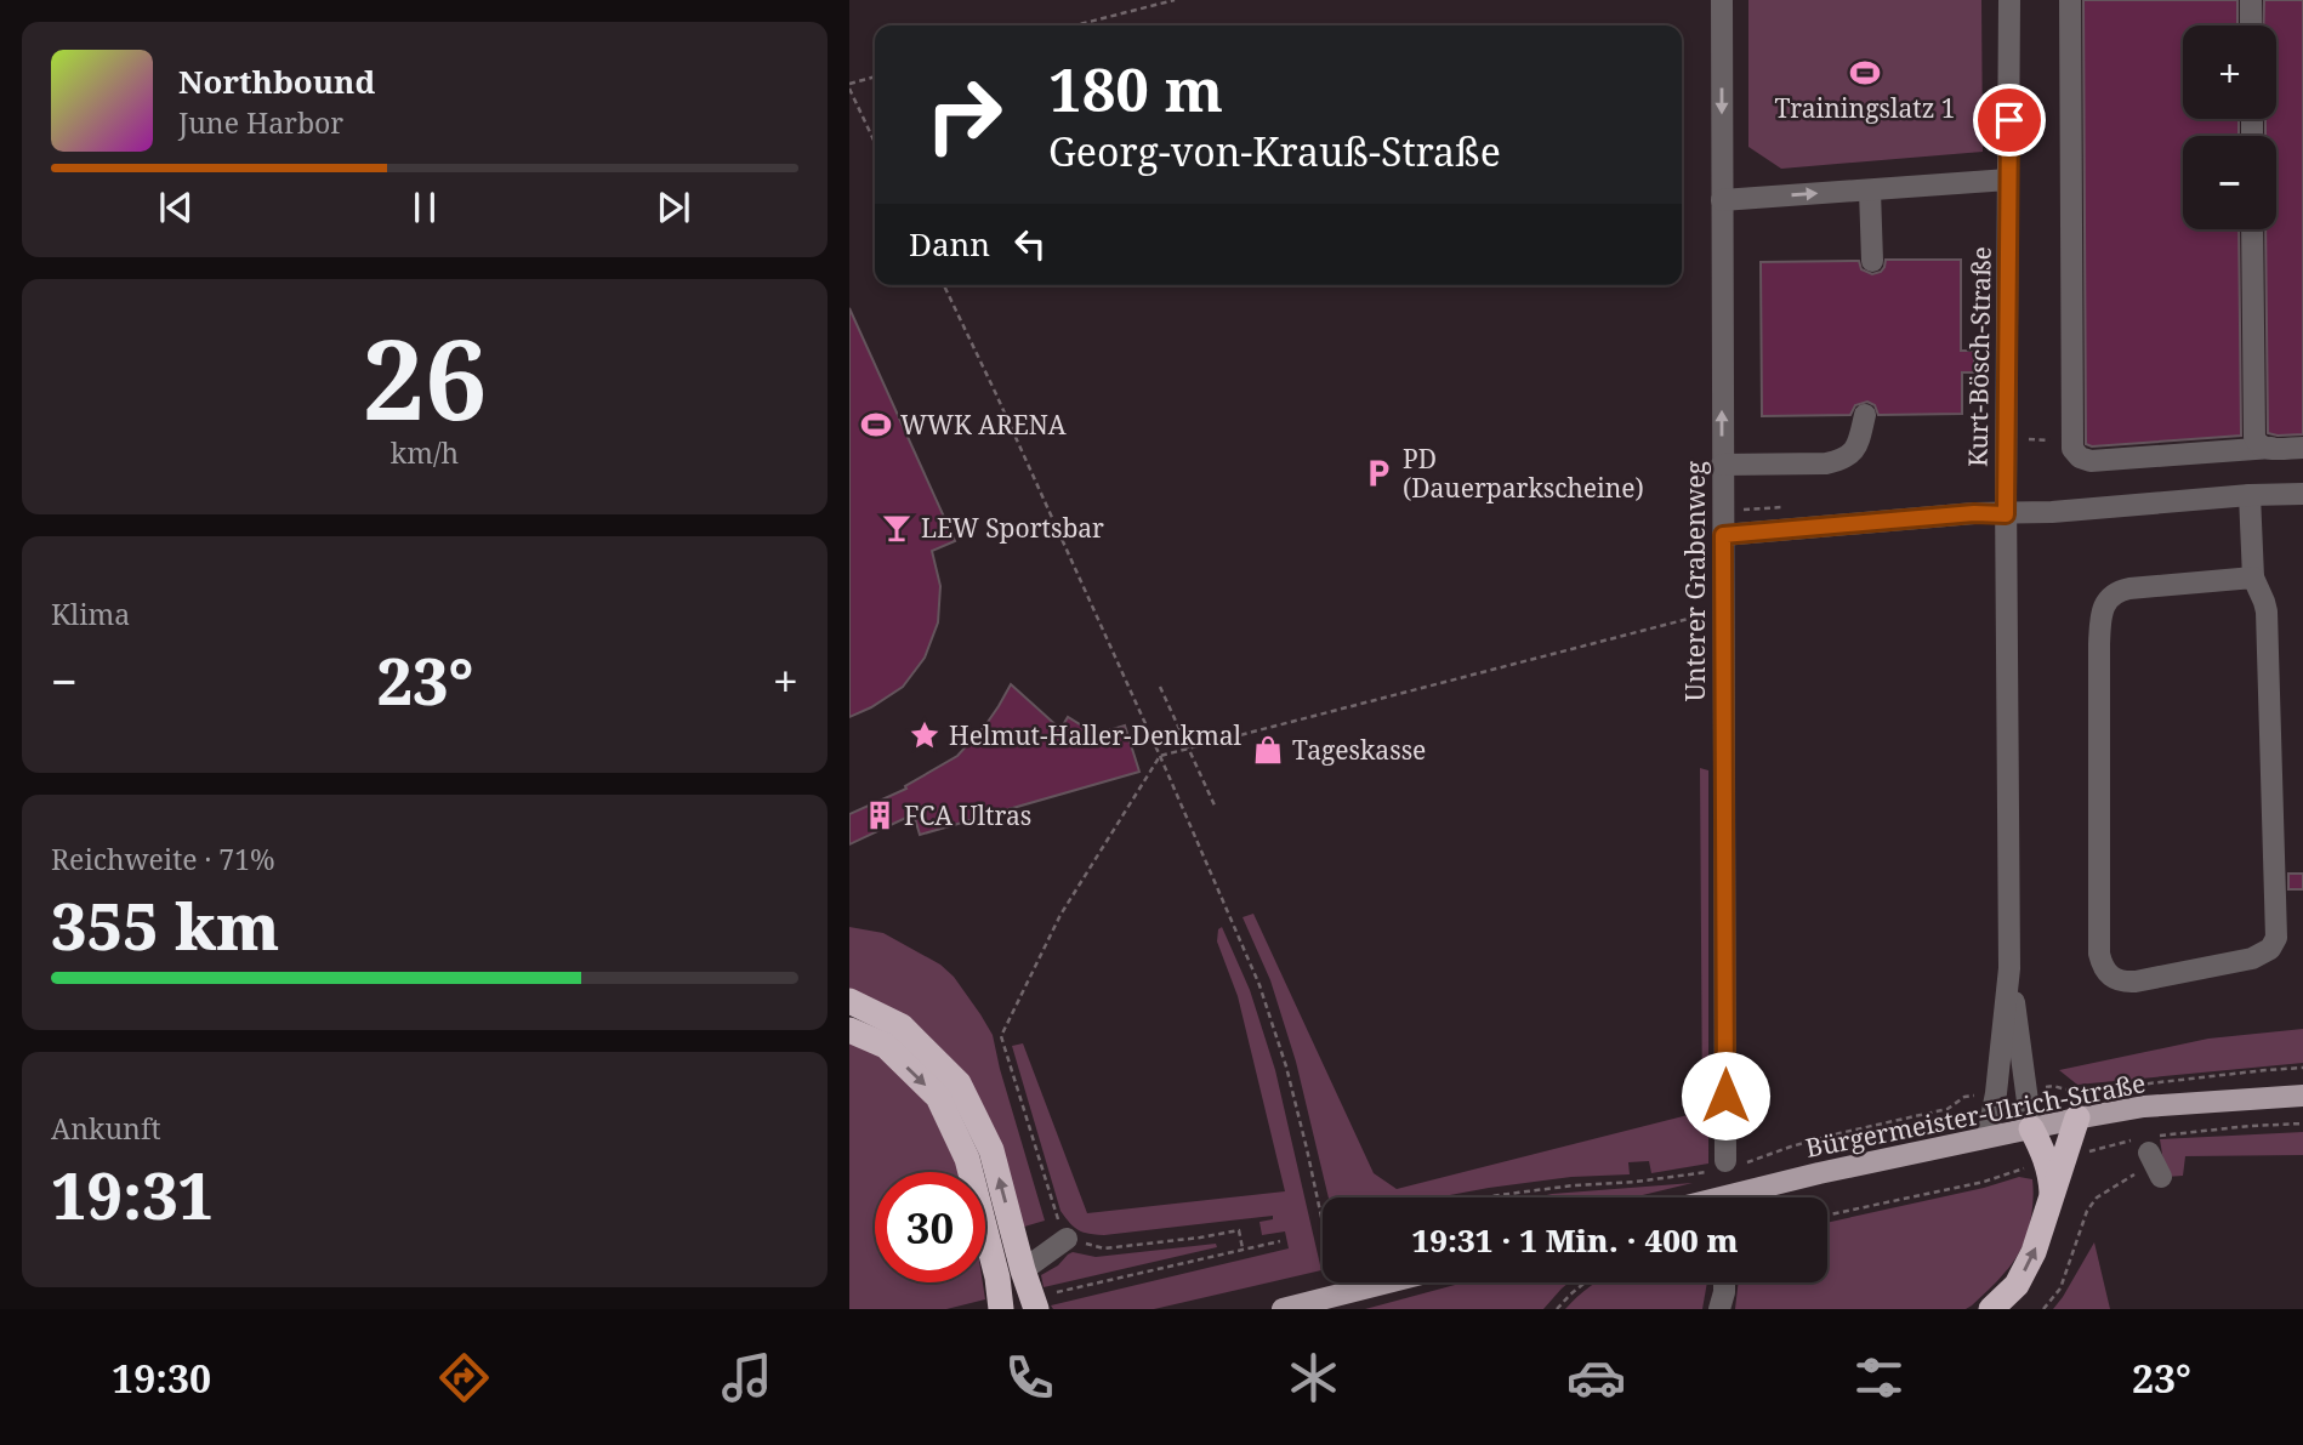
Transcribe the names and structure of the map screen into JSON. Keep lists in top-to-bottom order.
{
  "streets": {
    "main road": ["Bürgermeister-Ulrich-Straße"],
    "street": ["Kurt-Bösch-Straße", "Unterer Grabenweg"]
  },
  "crossings": [
    ["Kurt-Bösch-Straße", "Bürgermeister-Ulrich-Straße"]
  ],
  "places": {
    "sports": ["Trainingslatz 1", "WWK ARENA"],
    "parking": ["PD (Dauerparkscheine)"],
    "bar": ["LEW Sportsbar"],
    "place": ["Helmut-Haller-Denkmal"],
    "shop": ["Tageskasse"],
    "building": ["FCA Ultras"]
  },
  "page": {
    "map_buttons": ["+", "−"],
    "turn": ["180 m", "Georg-von-Krauß-Straße"],
    "song": ["Northbound", "June Harbor"],
    "then": "Dann",
    "tile": [
      ["26", "km/h"],
      "Klima",
      ["Reichweite · 71%", "355 km"],
      ["Ankunft", "19:31"]
    ],
    "heat": ["−", "23°", "+"],
    "limit": "30",
    "trip": "19:31 · 1 Min. · 400 m",
    "tabs": ["19:30", "23°"]
  }
}
